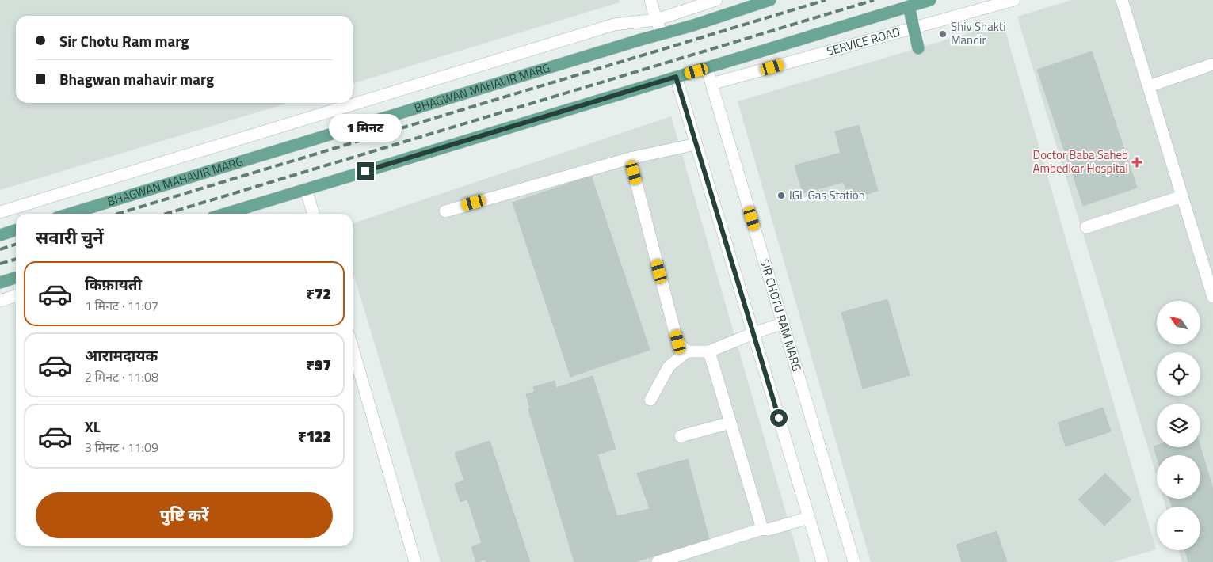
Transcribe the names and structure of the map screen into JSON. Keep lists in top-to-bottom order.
{
  "streets": {
    "main road": ["BHAGWAN MAHAVIR MARG"],
    "street": ["SERVICE ROAD", "SIR CHOTU RAM MARG"]
  },
  "crossings": [
    ["SERVICE ROAD", "SIR CHOTU RAM MARG"]
  ],
  "places": {
    "other": ["Shiv Shakti Mandir", "IGL Gas Station"],
    "health": ["Doctor Baba Saheb Ambedkar Hospital"]
  },
  "north": "top left",
  "page": {
    "banner": ["Sir Chotu Ram marg", "Bhagwan mahavir marg"],
    "bubble": "1 मिनट",
    "heading": "सवारी चुनें",
    "list": [
      {
        "name": "किफ़ायती",
        "note": "1 मिनट · 11:07",
        "value": "₹72"
      },
      {
        "name": "आरामदायक",
        "note": "2 मिनट · 11:08",
        "value": "₹97"
      },
      {
        "name": "XL",
        "note": "3 मिनट · 11:09",
        "value": "₹122"
      }
    ],
    "map_buttons": ["+", "−"],
    "buttons": "पुष्टि करें"
  }
}
